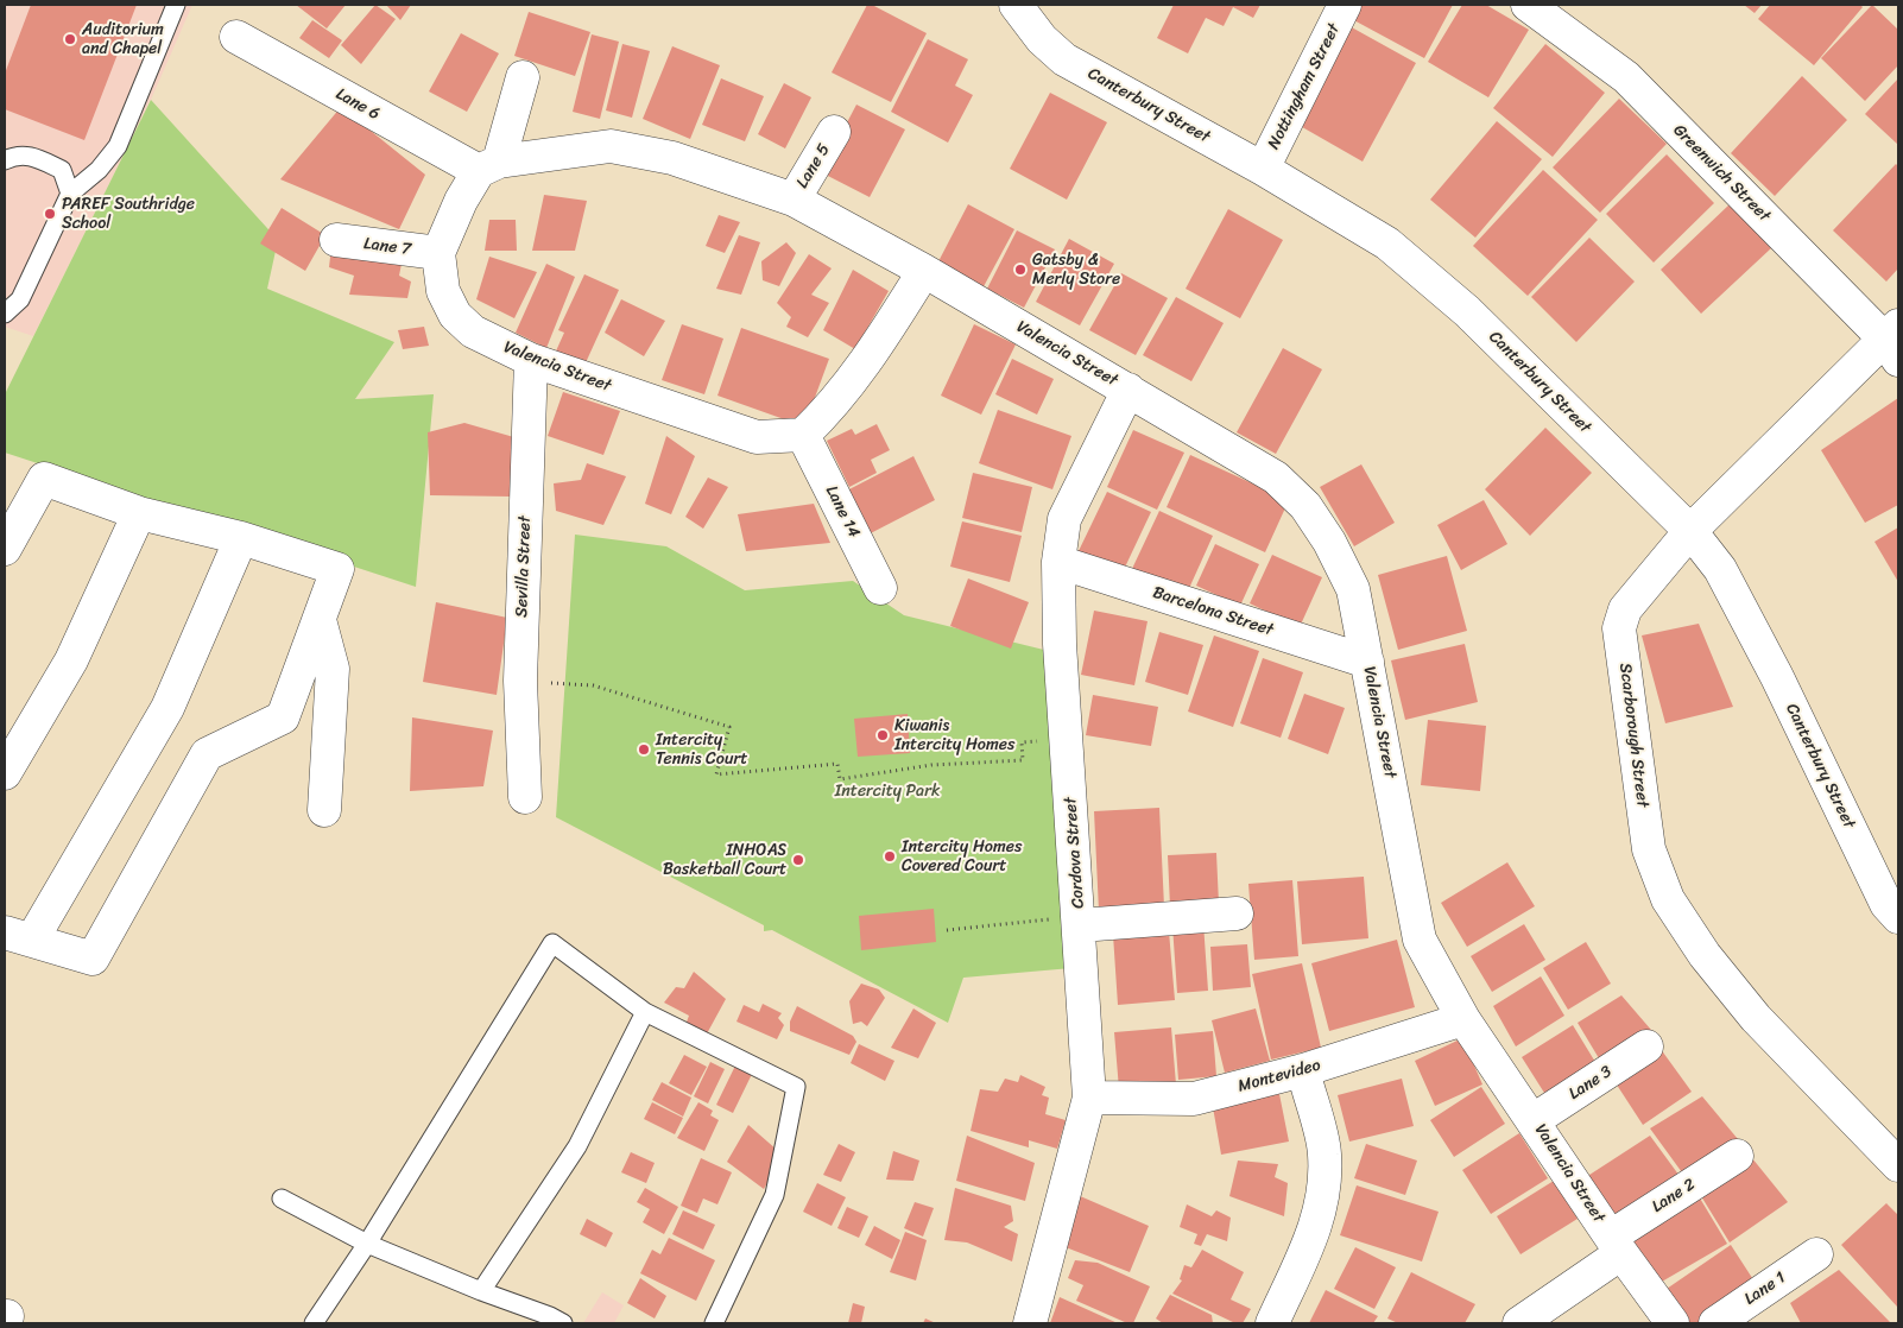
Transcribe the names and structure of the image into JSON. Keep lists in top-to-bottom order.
{
  "streets": {
    "street": [
      "Nottingham Street",
      "Lane 6",
      "Canterbury Street",
      "Lane 5",
      "Greenwich Street",
      "Lane 7",
      "Valencia Street",
      "Lane 14",
      "Sevilla Street",
      "Barcelona Street",
      "Scarborough Street",
      "Cordova Street",
      "Montevideo",
      "Lane 3",
      "Lane 2",
      "Lane 1"
    ]
  },
  "crossings": [
    ["Nottingham Street", "Canterbury Street"],
    ["Lane 6", "Valencia Street"],
    ["Canterbury Street", "Scarborough Street"],
    ["Lane 5", "Valencia Street"],
    ["Greenwich Street", "Scarborough Street"],
    ["Lane 7", "Valencia Street"],
    ["Valencia Street", "Lane 14"],
    ["Valencia Street", "Sevilla Street"],
    ["Valencia Street", "Barcelona Street"],
    ["Valencia Street", "Cordova Street"],
    ["Valencia Street", "Montevideo"],
    ["Valencia Street", "Lane 3"],
    ["Valencia Street", "Lane 2"],
    ["Barcelona Street", "Cordova Street"],
    ["Cordova Street", "Montevideo"]
  ],
  "parks": ["Intercity Park"],
  "places": [
    "Auditorium and Chapel",
    "PAREF Southridge School",
    "Gatsby & Merly Store",
    "Kiwanis Intercity Homes",
    "Intercity Tennis Court",
    "Intercity Homes Covered Court",
    "INHOAS Basketball Court"
  ]
}
